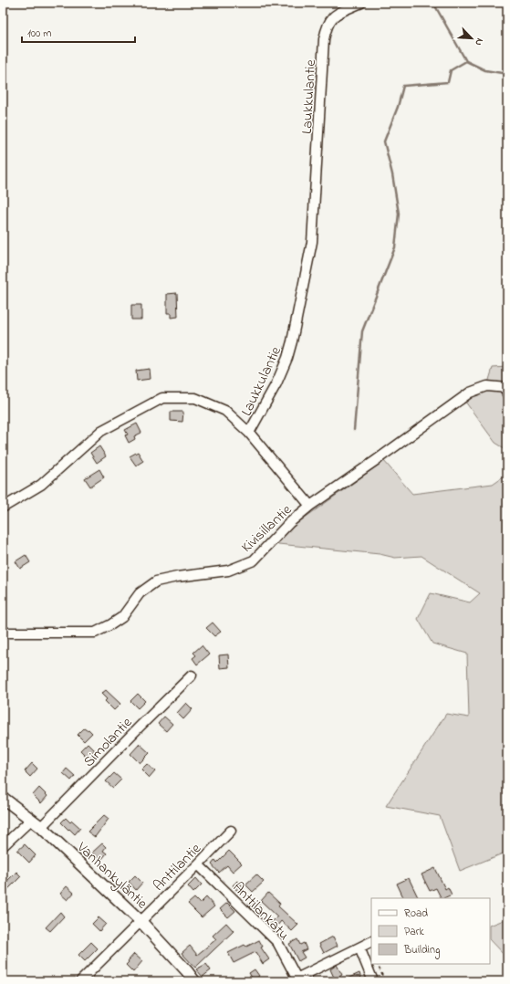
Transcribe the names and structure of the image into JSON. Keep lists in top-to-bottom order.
{
  "streets": {
    "street": [
      "Laukkulantie",
      "Kivisillantie",
      "Simolantie",
      "Anttilantie",
      "Vanhankyläntie",
      "Anttilankatu"
    ]
  },
  "crossings": [
    ["Simolantie", "Vanhankyläntie"],
    ["Anttilantie", "Vanhankyläntie"],
    ["Anttilantie", "Anttilankatu"]
  ],
  "legend": ["Road", "Park", "Building"],
  "scale_bar": "100 m",
  "north": "bottom right"
}
